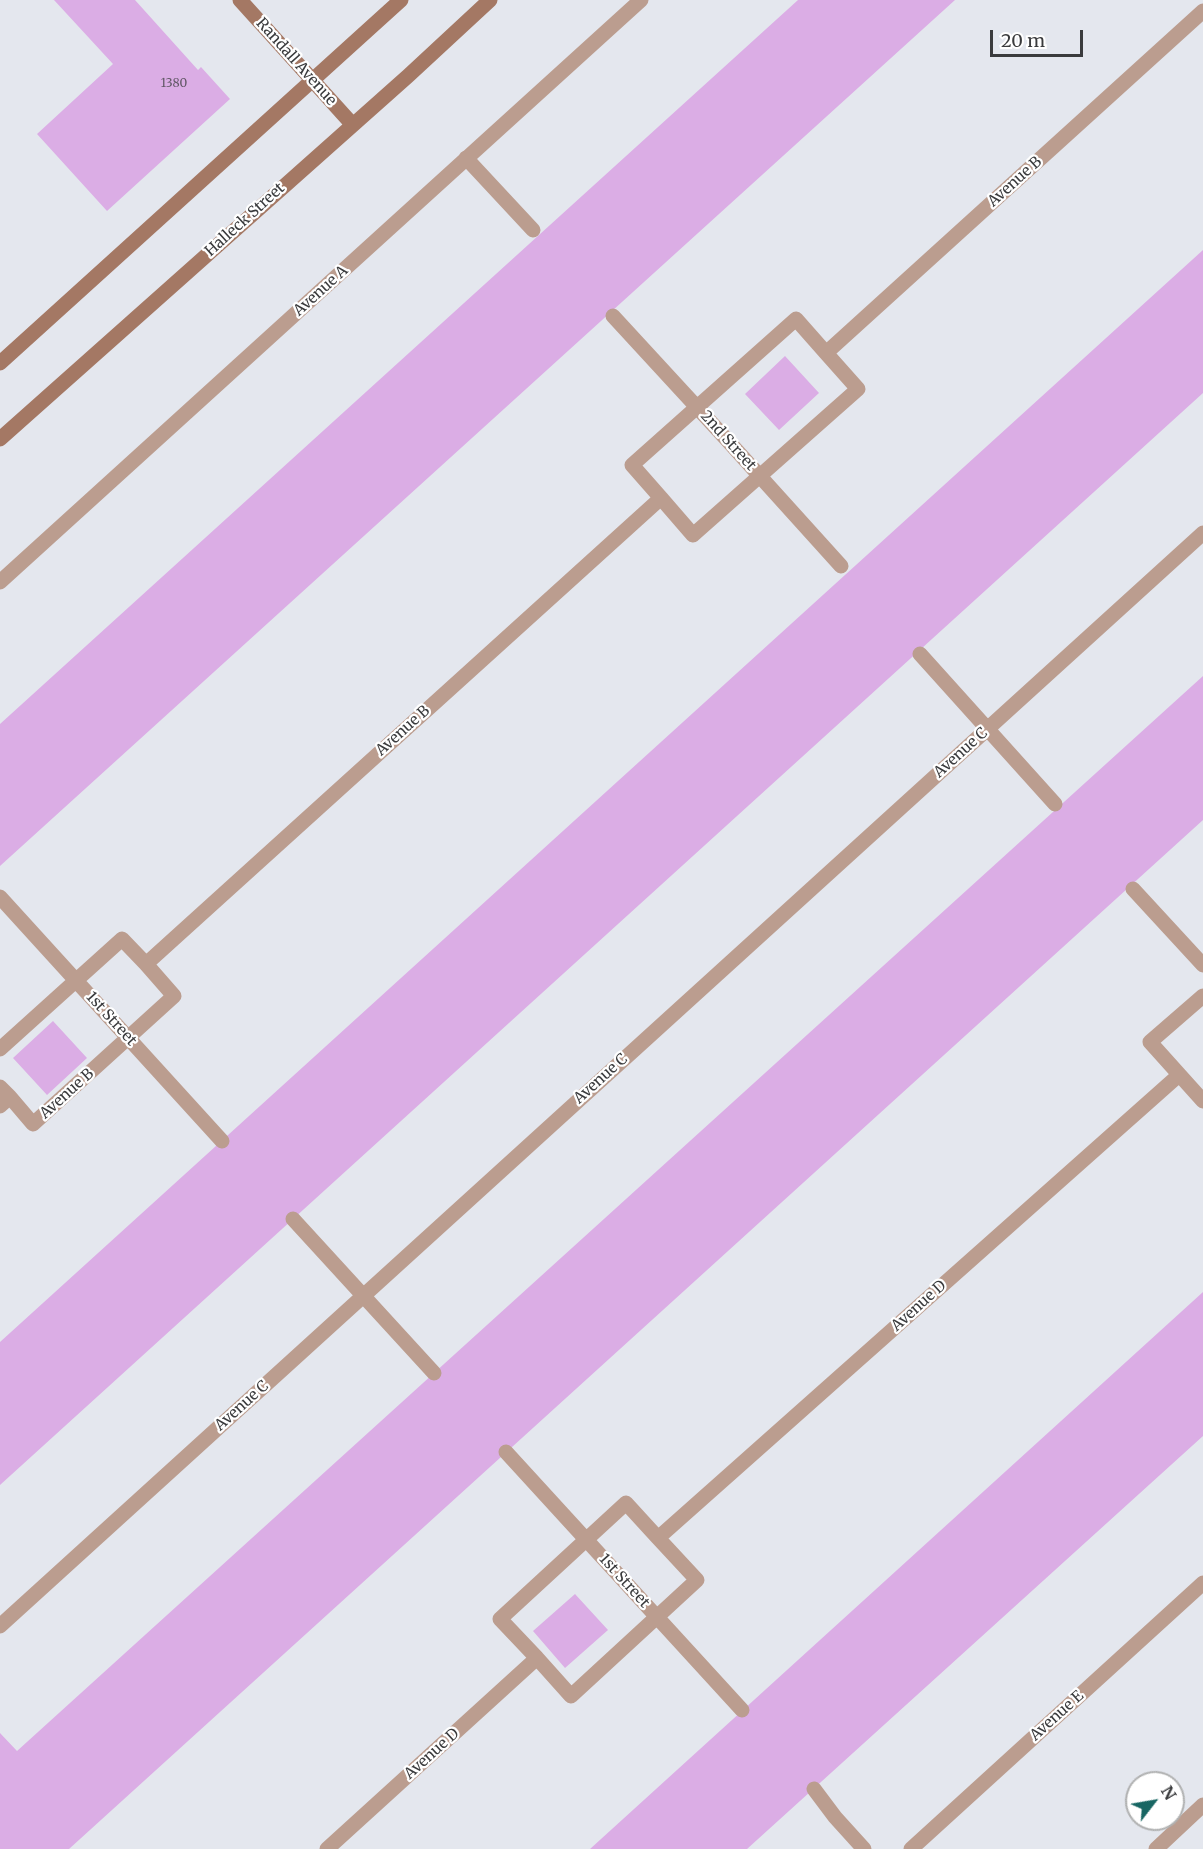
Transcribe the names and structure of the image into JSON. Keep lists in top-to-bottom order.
{
  "streets": {
    "main road": ["Randall Avenue", "Halleck Street"],
    "lane": [
      "Avenue B",
      "Avenue A",
      "2nd Street",
      "Avenue C",
      "1st Street",
      "Avenue D",
      "Avenue E"
    ]
  },
  "crossings": [
    ["Randall Avenue", "Halleck Street"],
    ["Avenue B", "1st Street"]
  ],
  "house_numbers": ["1380"],
  "scale_bar": "20 m",
  "north": "top right"
}
